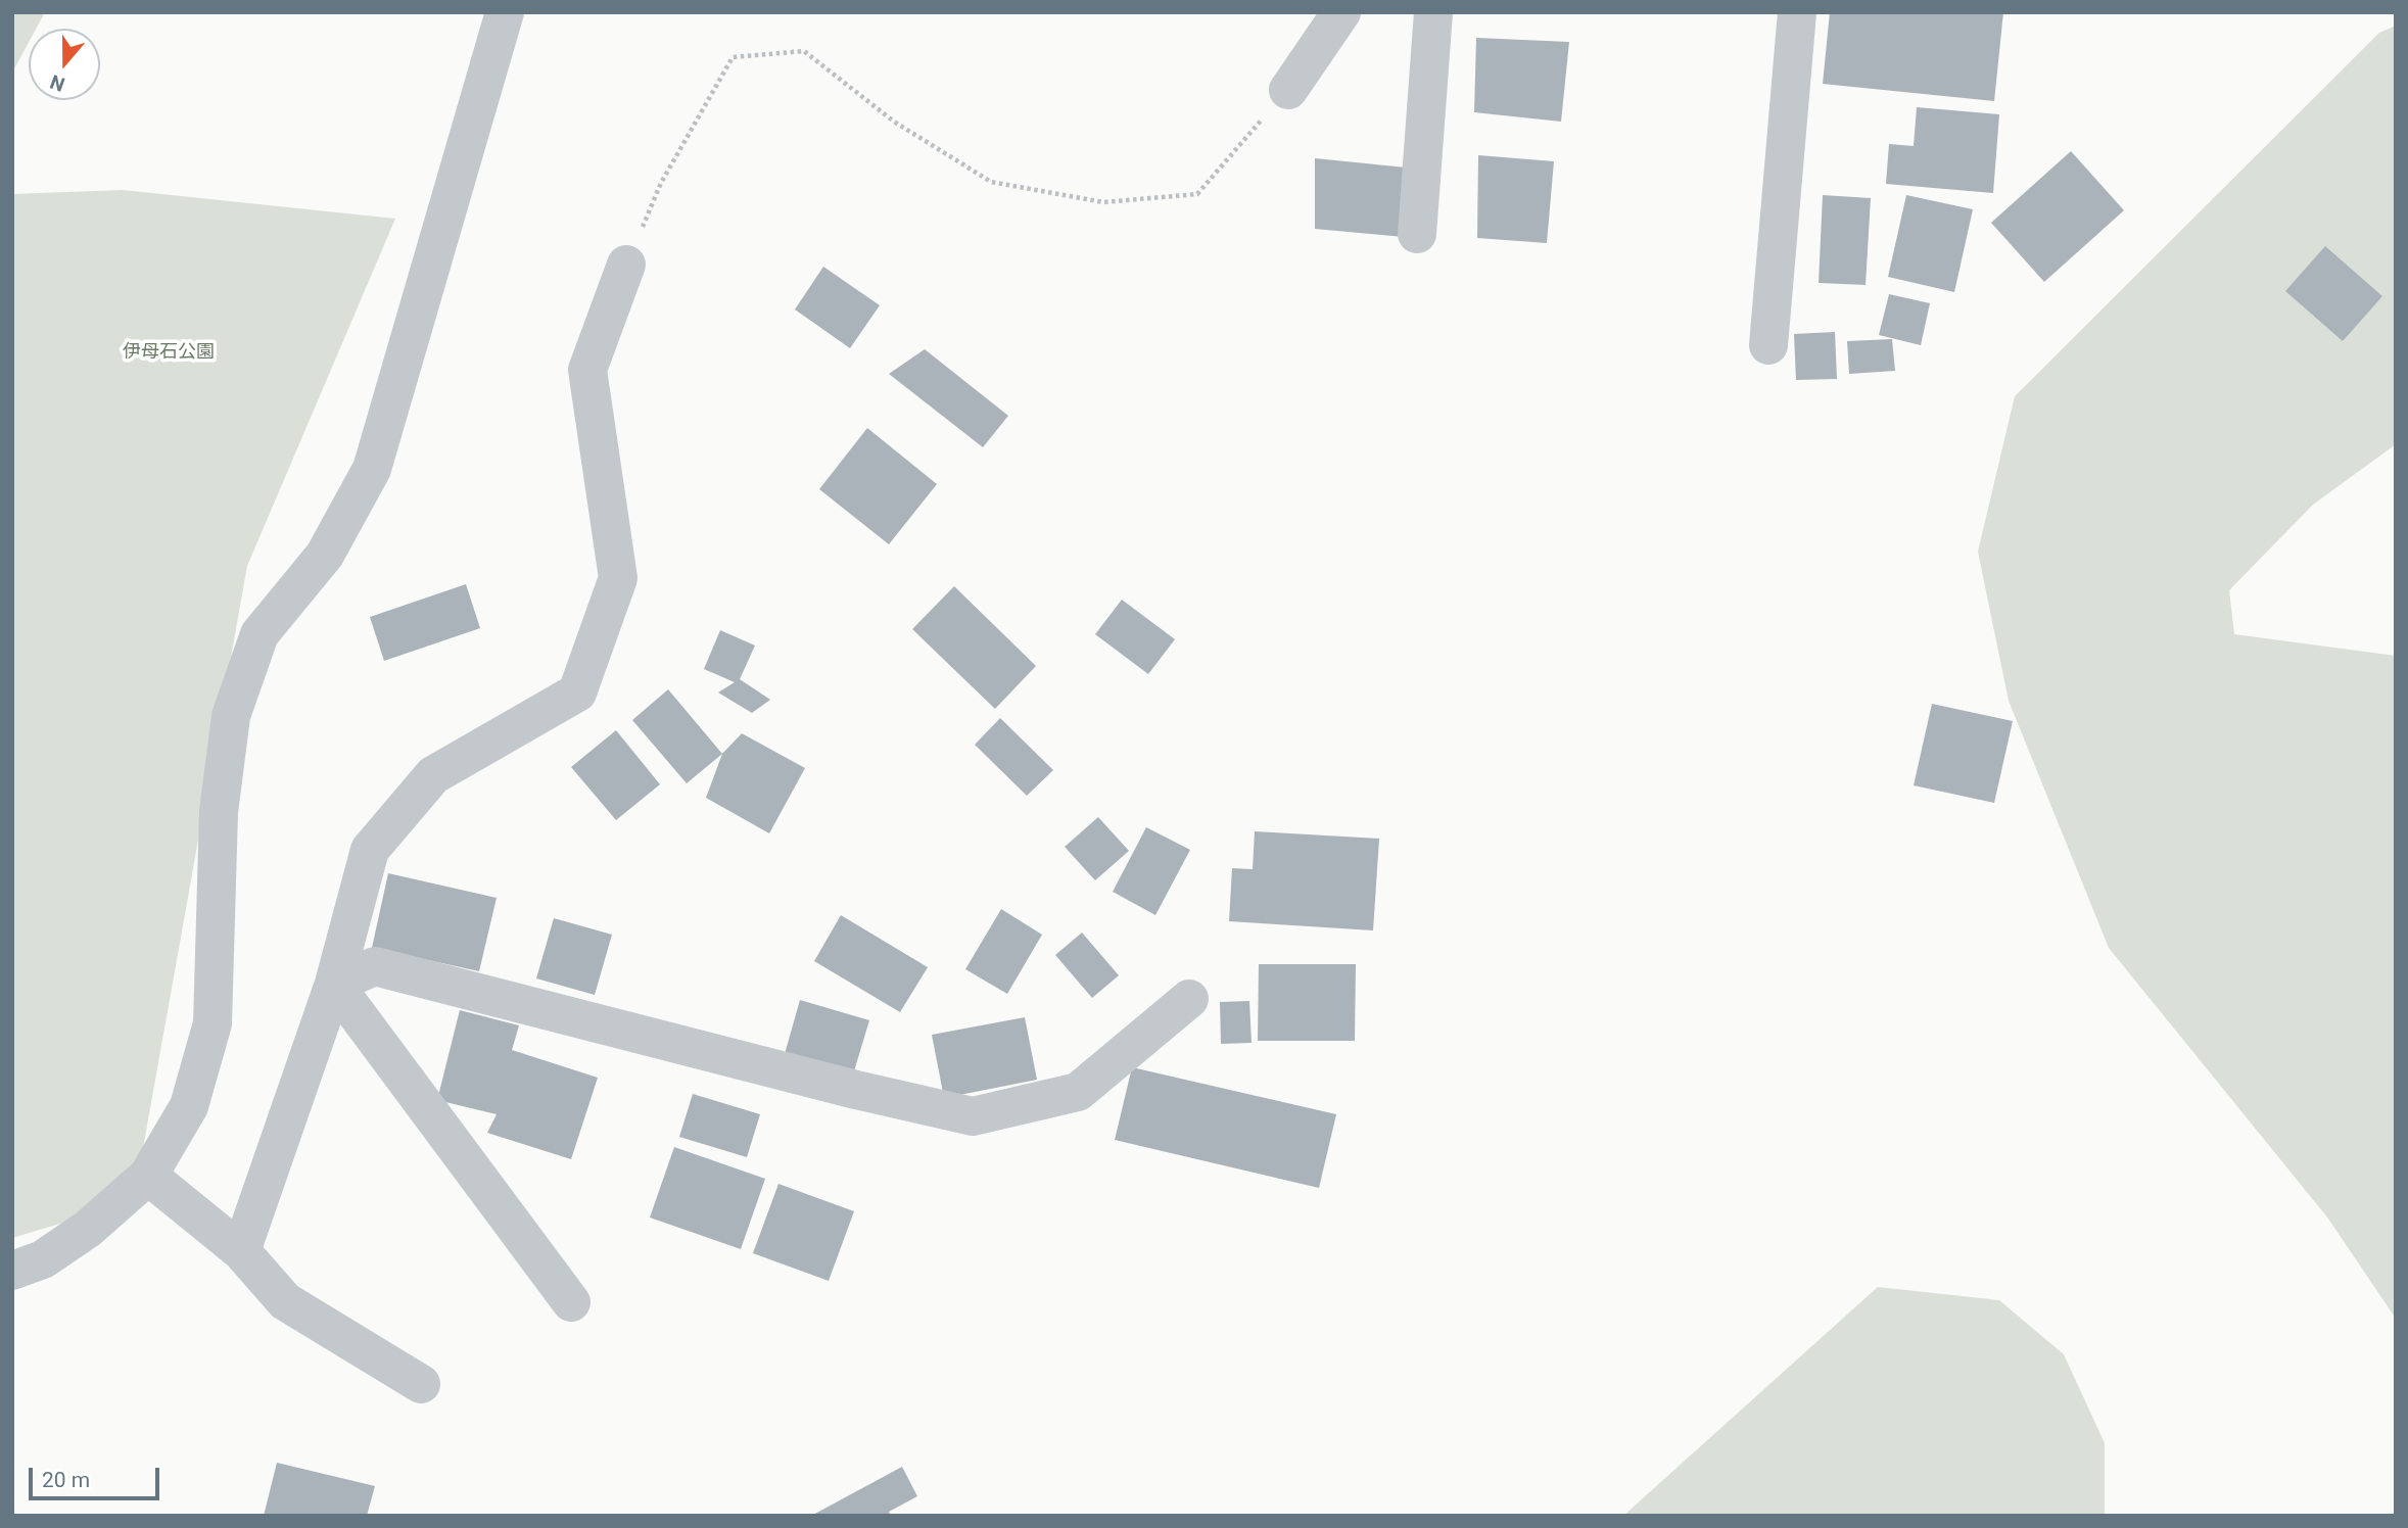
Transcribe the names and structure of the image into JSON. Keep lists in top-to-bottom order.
{
  "parks": ["伊母石公園"],
  "scale_bar": "20 m",
  "north": "bottom"
}
